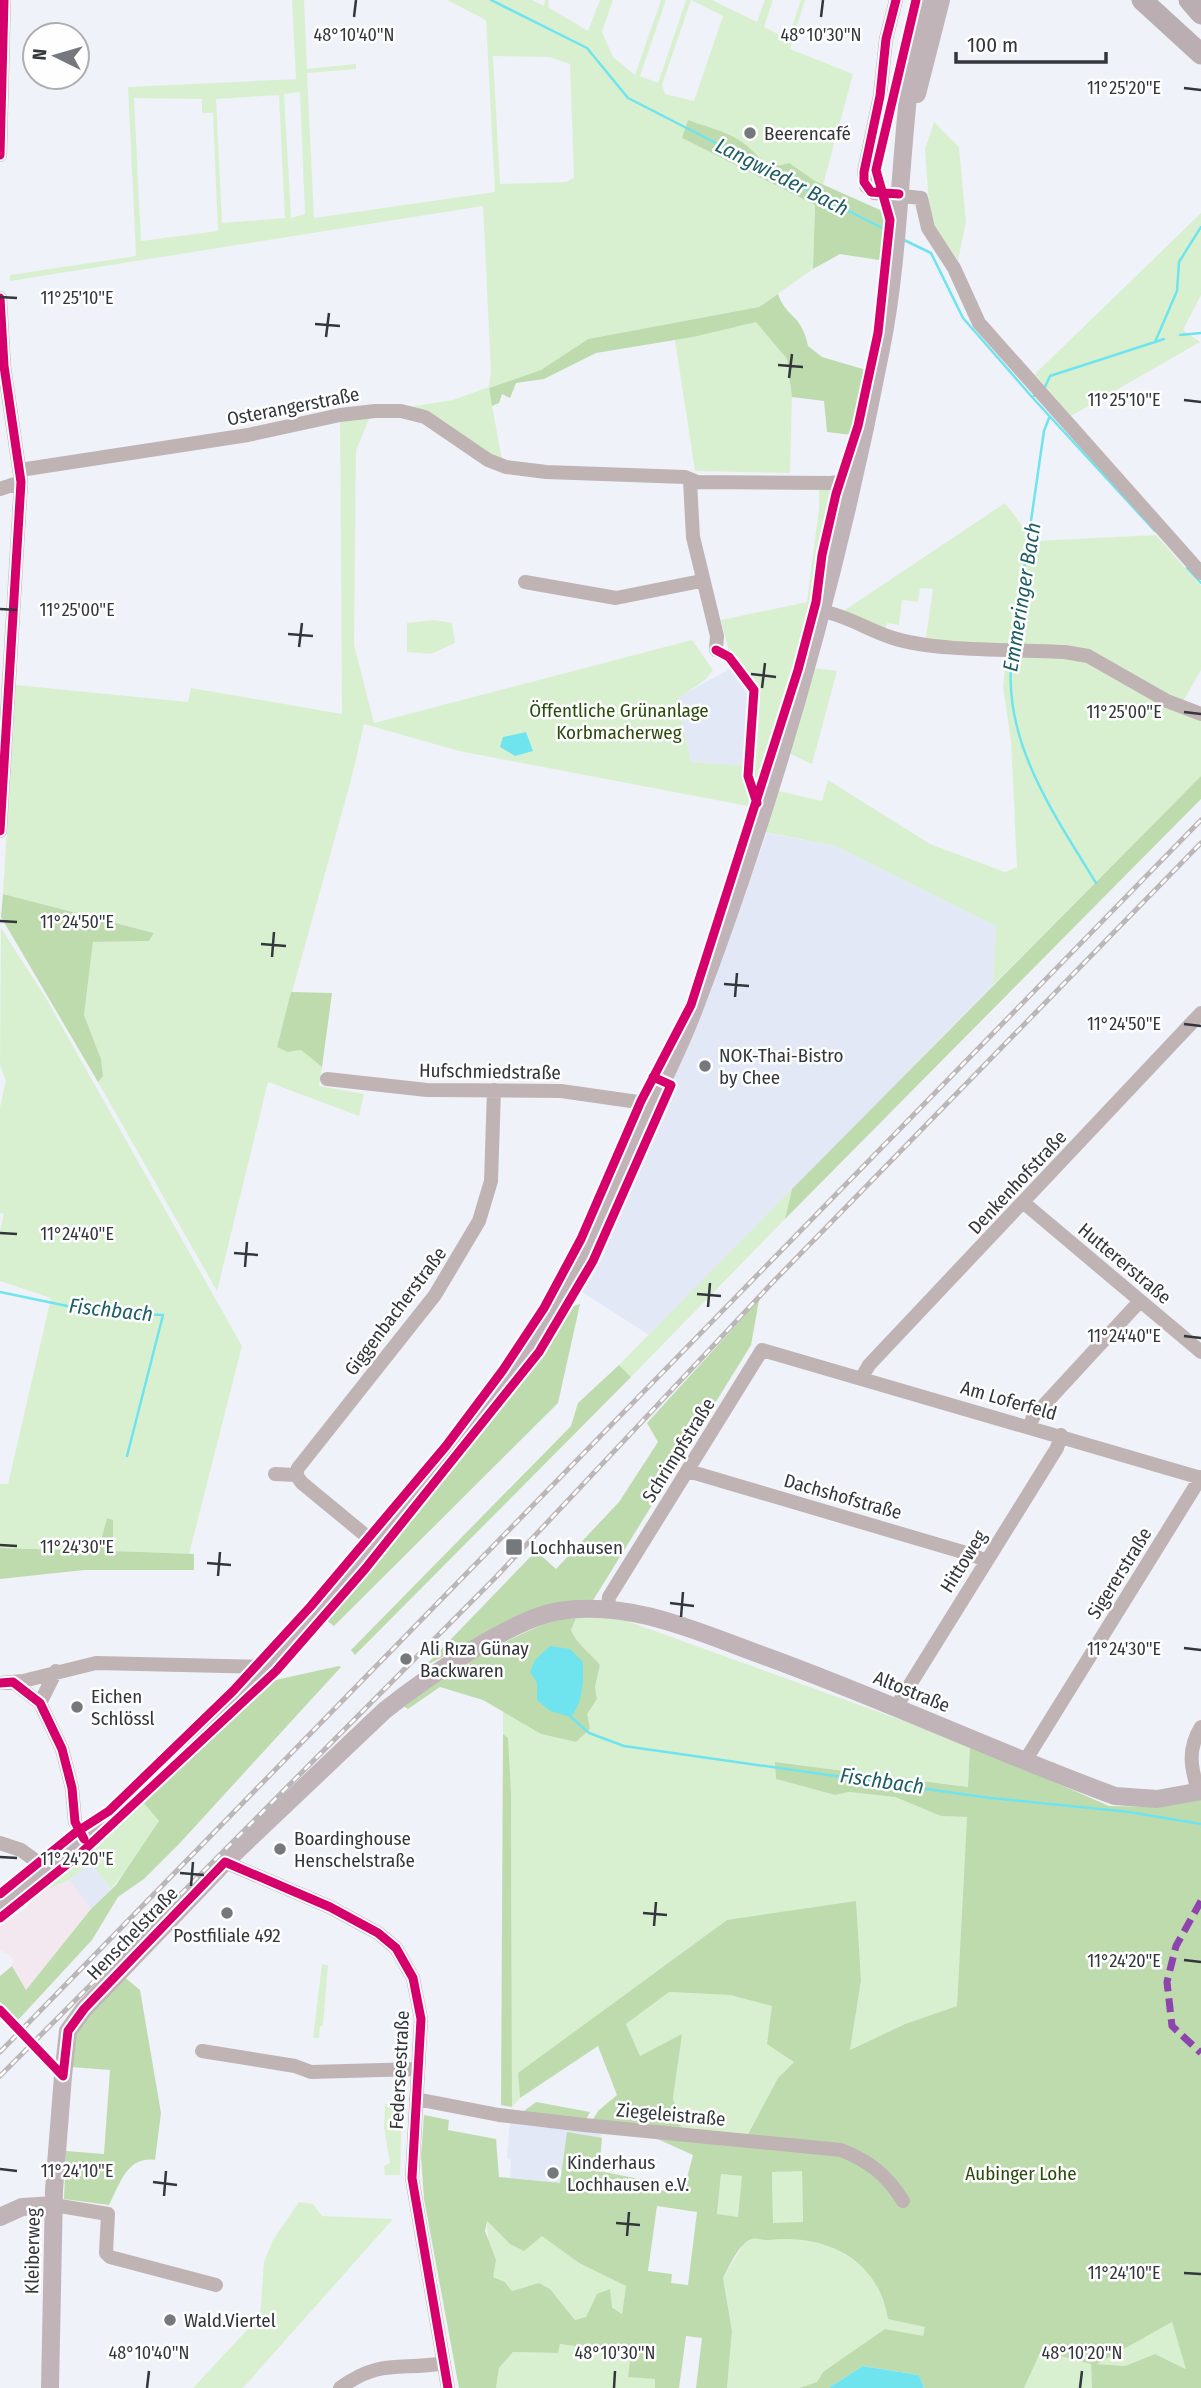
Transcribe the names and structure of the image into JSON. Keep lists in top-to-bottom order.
{
  "streets": {
    "main road": ["Altostraße", "Henschelstraße", "Kleiberweg"],
    "street": [
      "Osterangerstraße",
      "Hufschmiedstraße",
      "Denkenhofstraße",
      "Huttererstraße",
      "Giggenbacherstraße",
      "Am Loferfeld",
      "Schrimpfstraße",
      "Dachshofstraße",
      "Hittoweg",
      "Sigererstraße",
      "Federseestraße",
      "Ziegeleistraße"
    ]
  },
  "crossings": [
    ["Hufschmiedstraße", "Giggenbacherstraße"],
    ["Denkenhofstraße", "Huttererstraße"],
    ["Denkenhofstraße", "Am Loferfeld"],
    ["Am Loferfeld", "Schrimpfstraße"],
    ["Am Loferfeld", "Hittoweg"],
    ["Am Loferfeld", "Sigererstraße"],
    ["Schrimpfstraße", "Dachshofstraße"],
    ["Schrimpfstraße", "Altostraße"],
    ["Schrimpfstraße", "Henschelstraße"],
    ["Dachshofstraße", "Hittoweg"],
    ["Hittoweg", "Altostraße"],
    ["Sigererstraße", "Altostraße"],
    ["Altostraße", "Henschelstraße"],
    ["Henschelstraße", "Federseestraße"],
    ["Henschelstraße", "Kleiberweg"],
    ["Federseestraße", "Ziegeleistraße"]
  ],
  "water": ["Langwieder Bach", "Emmeringer Bach", "Fischbach"],
  "parks": ["Öffentliche Grünanlage Korbmacherweg", "Aubinger Lohe"],
  "places": {
    "other": [
      "Beerencafé",
      "NOK-Thai-Bistro by Chee",
      "Ali Rıza Günay Backwaren",
      "Eichen Schlössl",
      "Boardinghouse Henschelstraße",
      "Postfiliale 492",
      "Kinderhaus Lochhausen e.V.",
      "Wald.Viertel"
    ],
    "transit": ["Lochhausen"]
  },
  "scale_bar": "100 m",
  "north": "left",
  "coordinates": [
    "48°10'40\"N",
    "48°10'30\"N",
    "11°25'20\"E",
    "11°25'10\"E",
    "11°25'00\"E",
    "11°24'50\"E",
    "11°24'40\"E",
    "11°24'30\"E",
    "11°24'20\"E",
    "11°24'10\"E",
    "48°10'20\"N"
  ]
}
